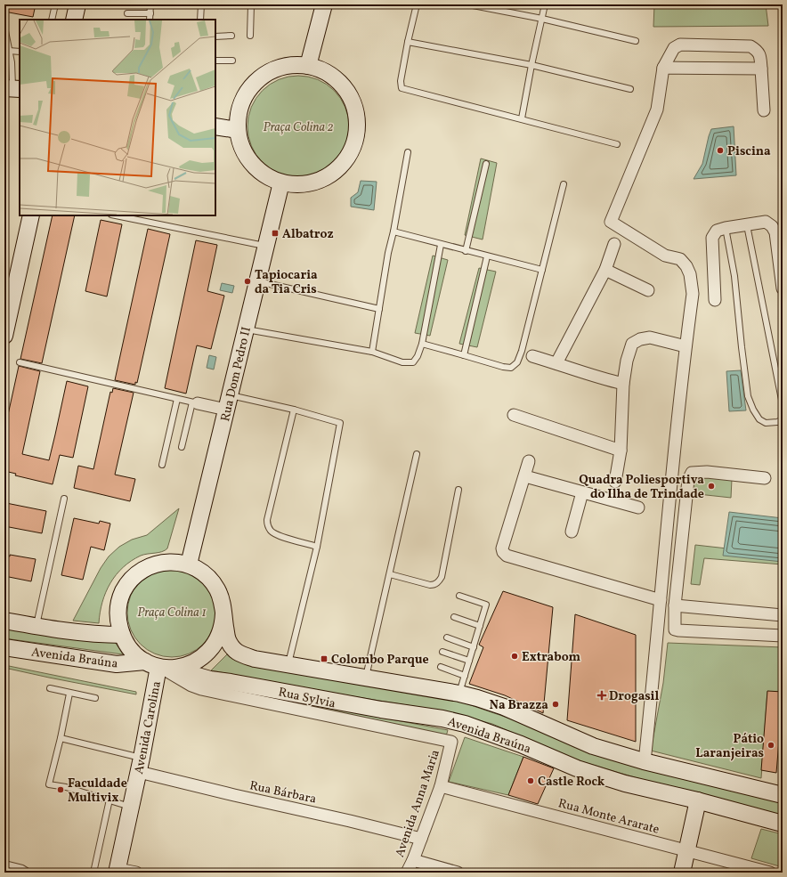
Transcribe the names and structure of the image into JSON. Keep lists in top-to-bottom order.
{
  "streets": {
    "street": [
      "Rua Dom Pedro II",
      "Avenida Braúna",
      "Rua Sylvia",
      "Avenida Carolina",
      "Rua Bárbara",
      "Avenida Anna Maria",
      "Rua Monte Ararate"
    ]
  },
  "crossings": [
    ["Rua Dom Pedro II", "Avenida Braúna"],
    ["Rua Dom Pedro II", "Rua Sylvia"],
    ["Rua Dom Pedro II", "Avenida Carolina"],
    ["Avenida Braúna", "Rua Sylvia"],
    ["Avenida Braúna", "Avenida Carolina"],
    ["Rua Sylvia", "Avenida Carolina"],
    ["Rua Sylvia", "Avenida Anna Maria"],
    ["Avenida Carolina", "Rua Bárbara"],
    ["Rua Bárbara", "Avenida Anna Maria"],
    ["Avenida Anna Maria", "Rua Monte Ararate"]
  ],
  "parks": ["Praça Colina 2", "Praça Colina 1"],
  "places": {
    "other": [
      "Piscina",
      "Tapiocaria da Tia Cris",
      "Quadra Poliesportiva do Ilha de Trindade",
      "Extrabom",
      "Na Brazza",
      "Pátio Laranjeiras",
      "Castle Rock",
      "Faculdade Multivix"
    ],
    "transit": ["Albatroz", "Colombo Parque"],
    "health": ["Drogasil"]
  }
}
